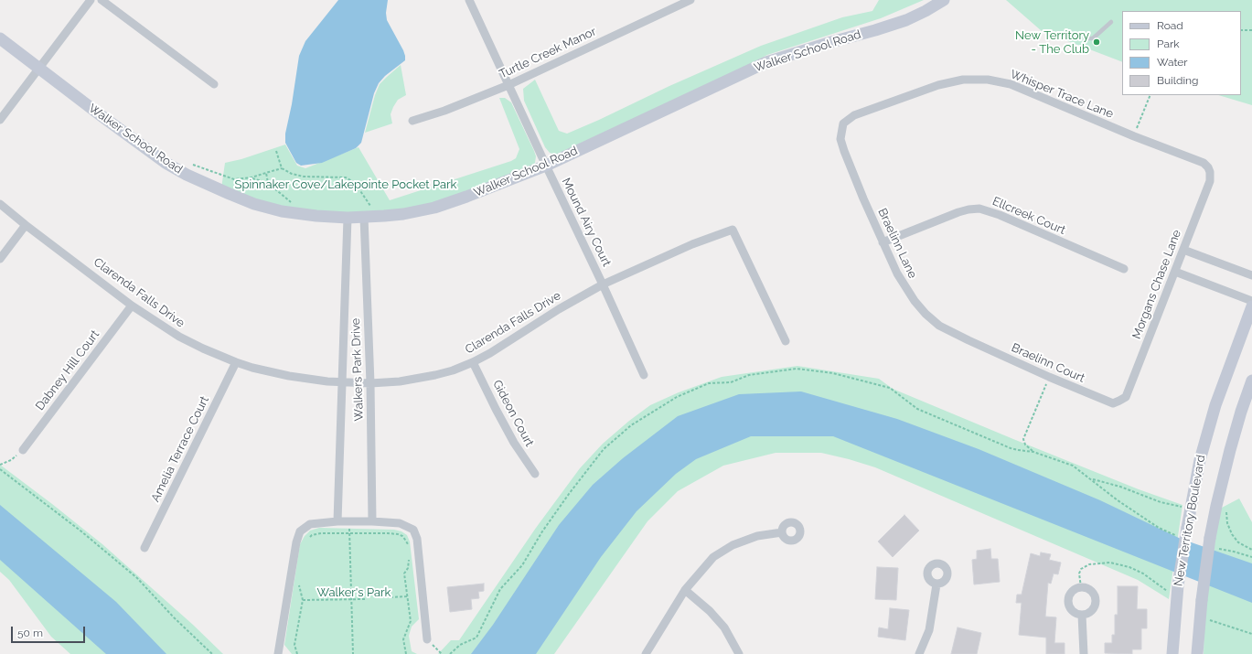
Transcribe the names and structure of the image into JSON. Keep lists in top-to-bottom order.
{
  "streets": {
    "street": [
      "Walker School Road",
      "Turtle Creek Manor",
      "Whisper Trace Lane",
      "Ellcreek Court",
      "Mound Airy Court",
      "Braelinn Lane",
      "Morgans Chase Lane",
      "Clarenda Falls Drive",
      "Braelinn Court",
      "Walkers Park Drive",
      "Dabney Hill Court",
      "Gideon Court",
      "Amelia Terrace Court",
      "New Territory Boulevard"
    ]
  },
  "crossings": [
    ["Walker School Road", "Mound Airy Court"],
    ["Walker School Road", "Walkers Park Drive"],
    ["Turtle Creek Manor", "Mound Airy Court"],
    ["Whisper Trace Lane", "Braelinn Lane"],
    ["Whisper Trace Lane", "Morgans Chase Lane"],
    ["Ellcreek Court", "Braelinn Lane"],
    ["Mound Airy Court", "Clarenda Falls Drive"],
    ["Braelinn Lane", "Braelinn Court"],
    ["Morgans Chase Lane", "Braelinn Court"],
    ["Clarenda Falls Drive", "Walkers Park Drive"],
    ["Clarenda Falls Drive", "Dabney Hill Court"],
    ["Clarenda Falls Drive", "Gideon Court"],
    ["Clarenda Falls Drive", "Amelia Terrace Court"]
  ],
  "parks": ["Spinnaker Cove/Lakepointe Pocket Park", "Walker's Park"],
  "places": ["New Territory - The Club"],
  "legend": [
    "Road",
    "Park",
    "Water",
    "Building"
  ],
  "scale_bar": "50 m"
}
